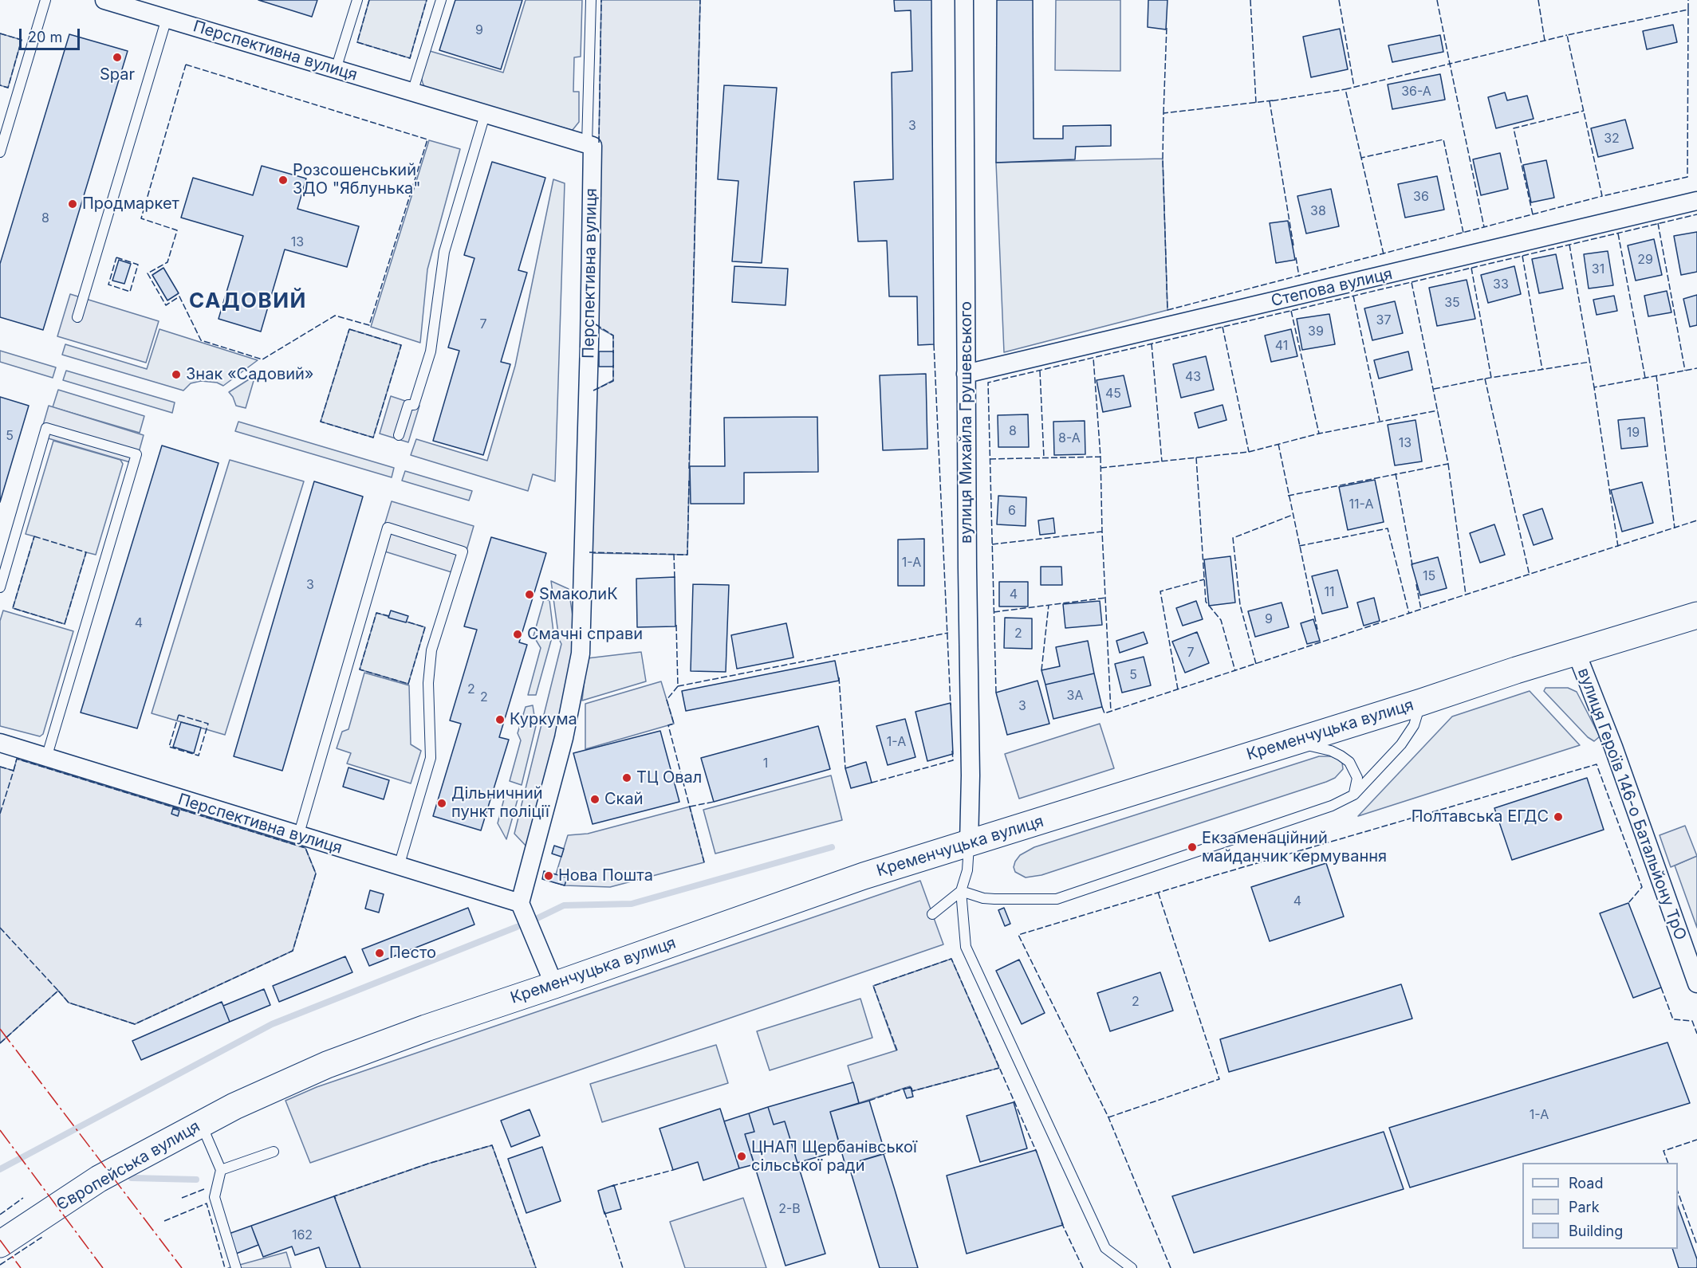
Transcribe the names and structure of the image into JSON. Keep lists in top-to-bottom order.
{
  "streets": {
    "highway": ["Кременчуцька вулиця", "Європейська вулиця"],
    "street": [
      "Перспективна вулиця",
      "Степова вулиця",
      "вулиця Михайла Грушевського",
      "вулиця Героїв 146-о Батальйону ТрО"
    ]
  },
  "crossings": [
    ["Степова вулиця", "вулиця Михайла Грушевського"],
    ["вулиця Михайла Грушевського", "Кременчуцька вулиця"],
    ["Кременчуцька вулиця", "вулиця Героїв 146-о Батальйону ТрО"],
    ["Кременчуцька вулиця", "Європейська вулиця"]
  ],
  "districts": ["САДОВИЙ"],
  "places": [
    "Spar",
    "Розсошенський ЗДО \"Яблунька\"",
    "Продмаркет",
    "Знак «Садовий»",
    "SмаколиК",
    "Смачні справи",
    "Куркума",
    "ТЦ Овал",
    "Скай",
    "Дільничний пункт поліції",
    "Полтавська ЕГДС",
    "Екзаменаційний майданчик кермування",
    "Нова Пошта",
    "Песто",
    "ЦНАП Щербанівської сільської ради"
  ],
  "house_numbers": [
    "9",
    "36-А",
    "3",
    "32",
    "36",
    "38",
    "8",
    "13",
    "29",
    "31",
    "33",
    "35",
    "37",
    "7",
    "39",
    "41",
    "43",
    "45",
    "8",
    "19",
    "5",
    "8-А",
    "13",
    "11-А",
    "6",
    "1-А",
    "15",
    "3",
    "11",
    "4",
    "9",
    "4",
    "2",
    "7",
    "5",
    "2",
    "3А",
    "2",
    "3",
    "1-А",
    "1",
    "4",
    "2",
    "1-А",
    "2-В",
    "162"
  ],
  "legend": ["Road", "Park", "Building"],
  "scale_bar": "20 m"
}
